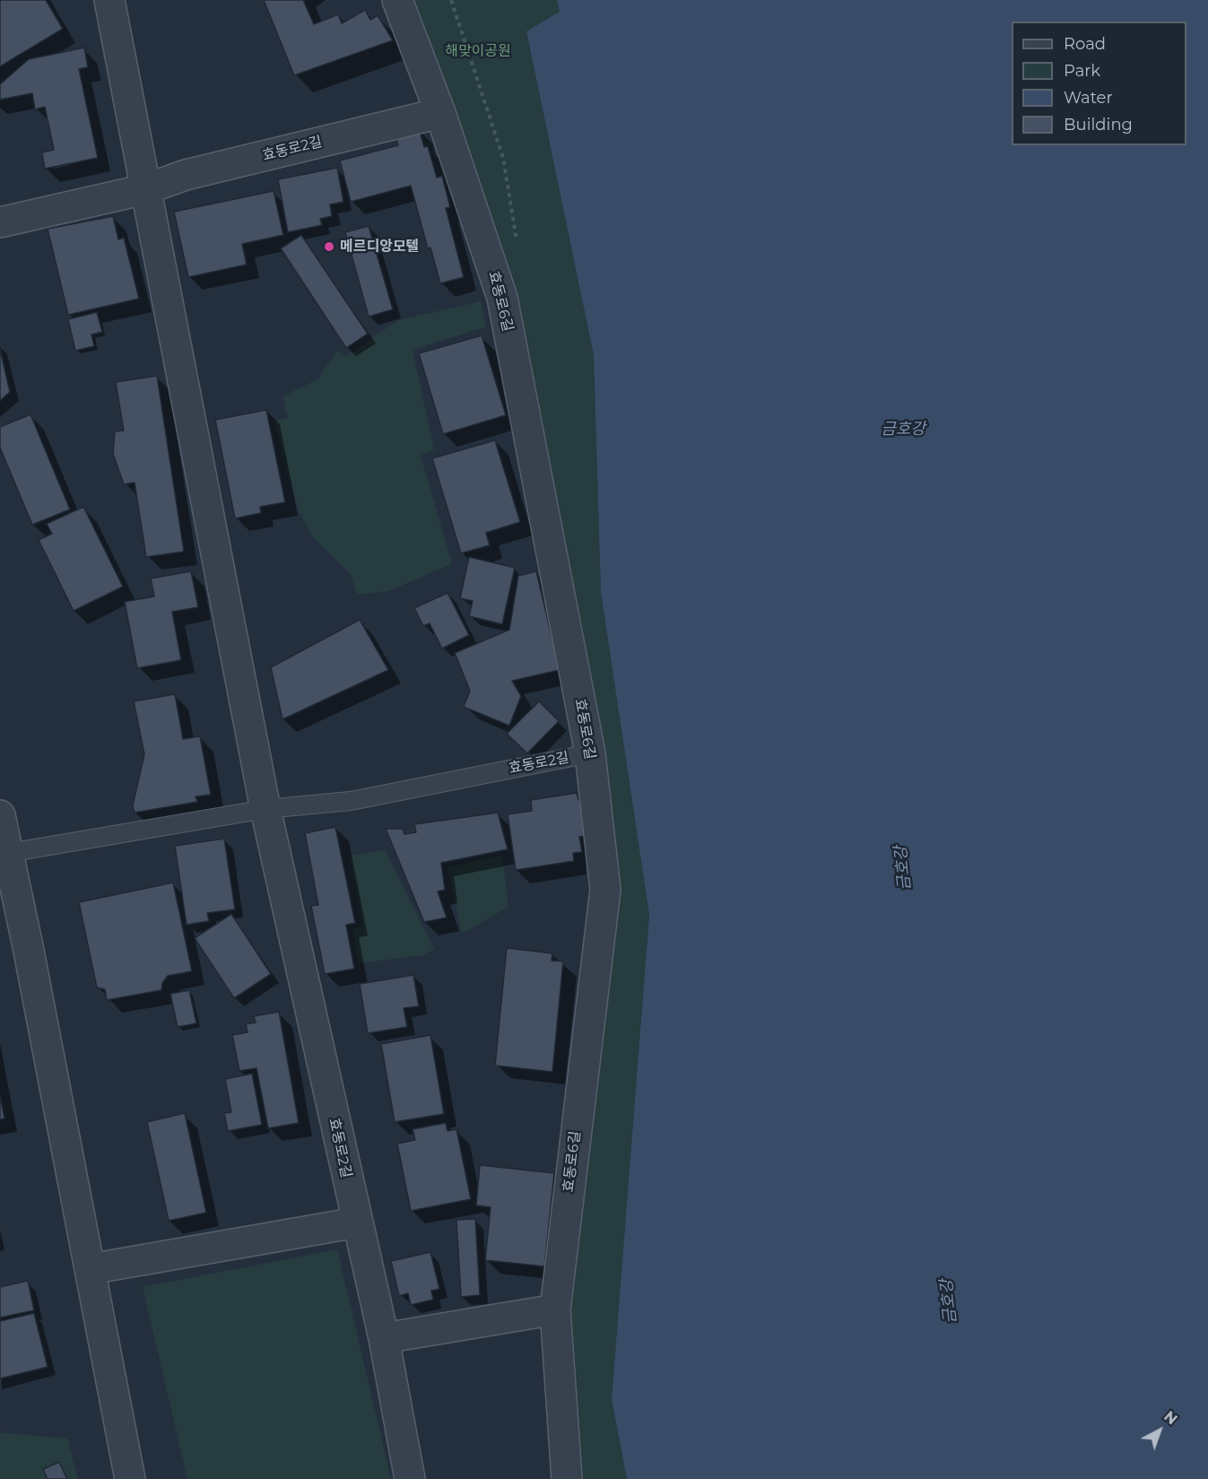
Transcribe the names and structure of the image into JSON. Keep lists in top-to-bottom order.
{
  "streets": {
    "street": ["효동로2길", "효동로6길"]
  },
  "crossings": [
    ["효동로2길", "효동로6길"]
  ],
  "water": ["금호강"],
  "parks": ["해맞이공원"],
  "places": ["메르디앙모텔"],
  "legend": [
    "Road",
    "Park",
    "Water",
    "Building"
  ],
  "north": "top right"
}
